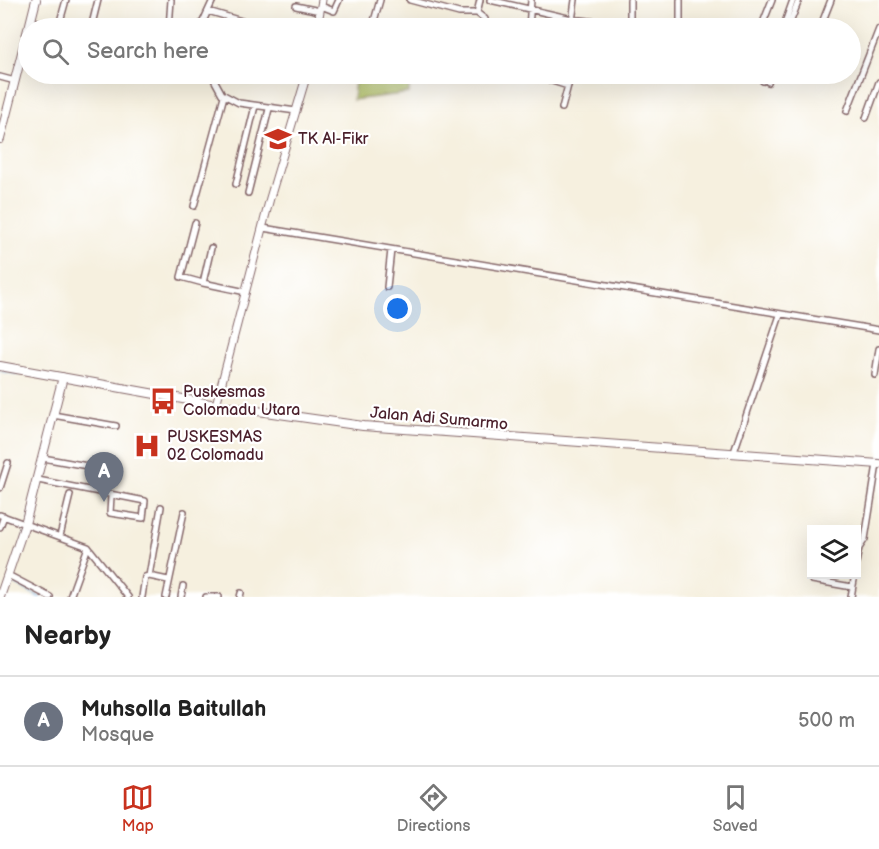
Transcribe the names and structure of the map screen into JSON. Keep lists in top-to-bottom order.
{
  "streets": {
    "main road": ["Jalan Adi Sumarmo"]
  },
  "places": {
    "school or university": ["TK Al-Fikr"],
    "bus stop": ["Puskesmas Colomadu Utara"],
    "hospital": ["PUSKESMAS 02 Colomadu"]
  },
  "page": {
    "search": "Search here",
    "pins": "A",
    "heading": "Nearby",
    "list": [
      {
        "mark": "A",
        "name": "Muhsolla Baitullah",
        "note": "Mosque",
        "value": "500 m"
      }
    ],
    "nav": ["Map", "Directions", "Saved"]
  }
}
